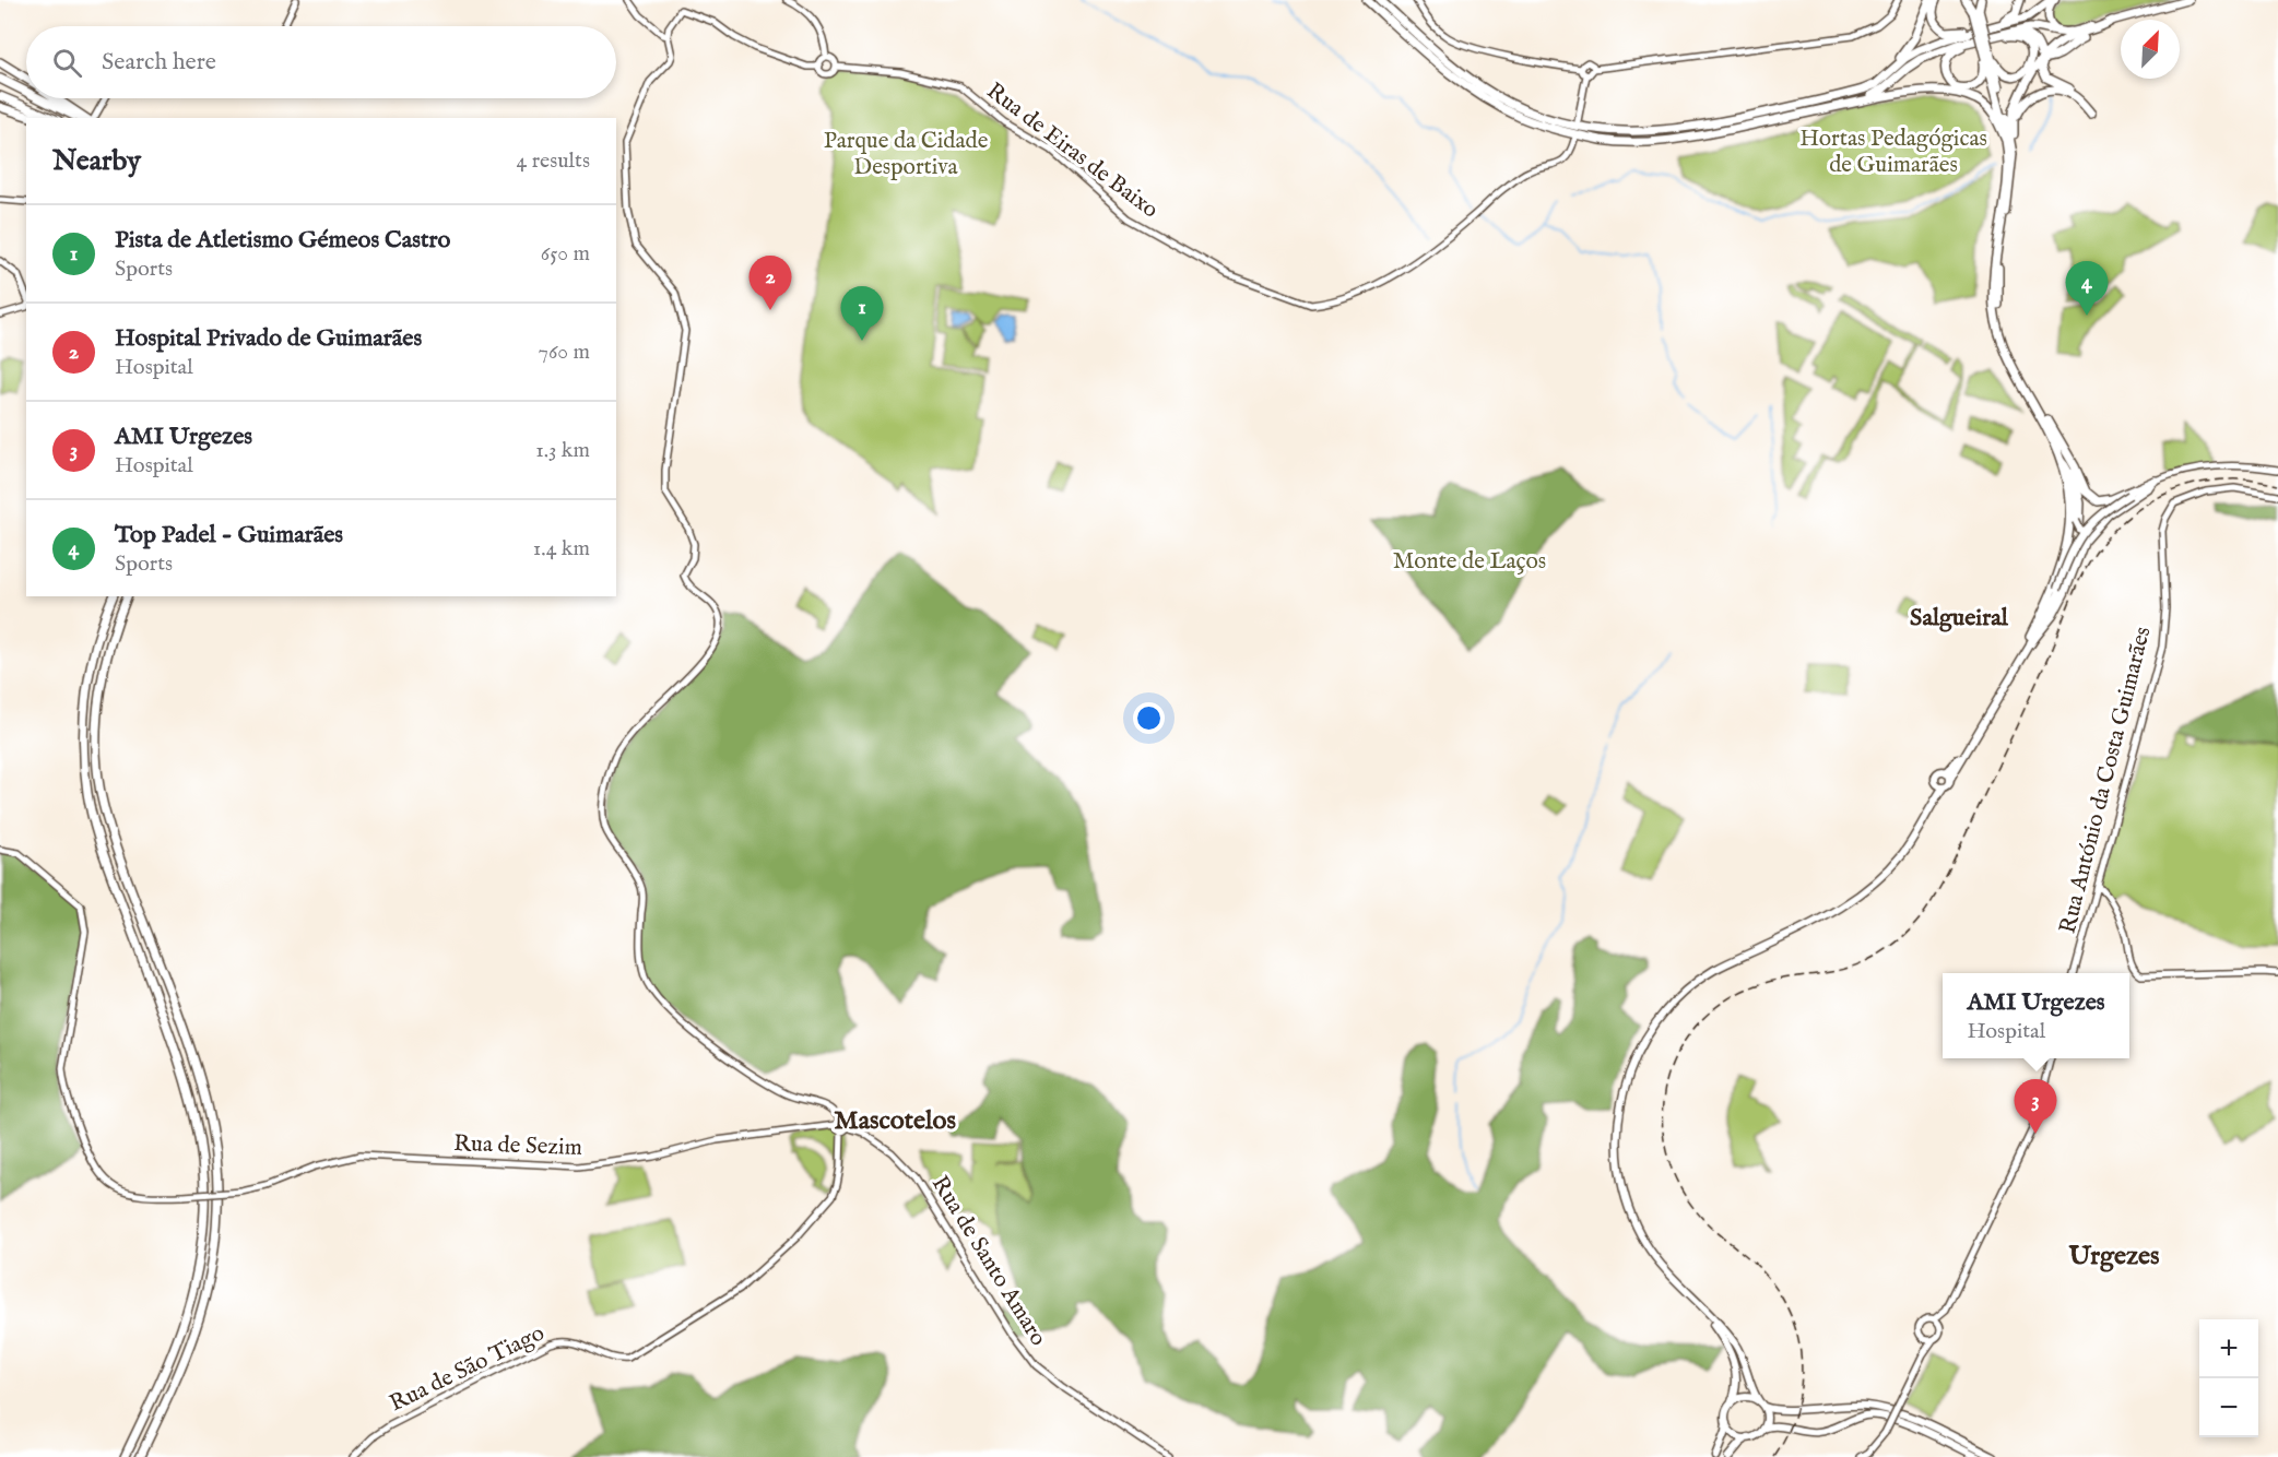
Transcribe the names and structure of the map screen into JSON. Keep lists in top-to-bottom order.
{
  "streets": {
    "street": [
      "Rua de Eiras de Baixo",
      "Rua António da Costa Guimarães",
      "Rua de Sezim",
      "Rua de Santo Amaro",
      "Rua de São Tiago"
    ]
  },
  "crossings": [
    ["Rua de Santo Amaro", "Rua de São Tiago"]
  ],
  "districts": ["Salgueiral", "Mascotelos", "Urgezes"],
  "parks": ["Hortas Pedagógicas de Guimarães", "Parque da Cidade Desportiva", "Monte de Laços"],
  "north": "top right",
  "page": {
    "search": "Search here",
    "heading": ["Nearby", "4 results"],
    "list": [
      {
        "mark": "1",
        "name": "Pista de Atletismo Gémeos Castro",
        "note": "Sports",
        "value": "650 m"
      },
      {
        "mark": "2",
        "name": "Hospital Privado de Guimarães",
        "note": "Hospital",
        "value": "760 m"
      },
      {
        "mark": "3",
        "name": "AMI Urgezes",
        "note": "Hospital",
        "value": "1.3 km"
      },
      {
        "mark": "4",
        "name": "Top Padel - Guimarães",
        "note": "Sports",
        "value": "1.4 km"
      }
    ],
    "pins": [
      "2",
      "4",
      "1",
      "3"
    ],
    "popup": ["AMI Urgezes", "Hospital"],
    "map_buttons": ["+", "−"]
  }
}
